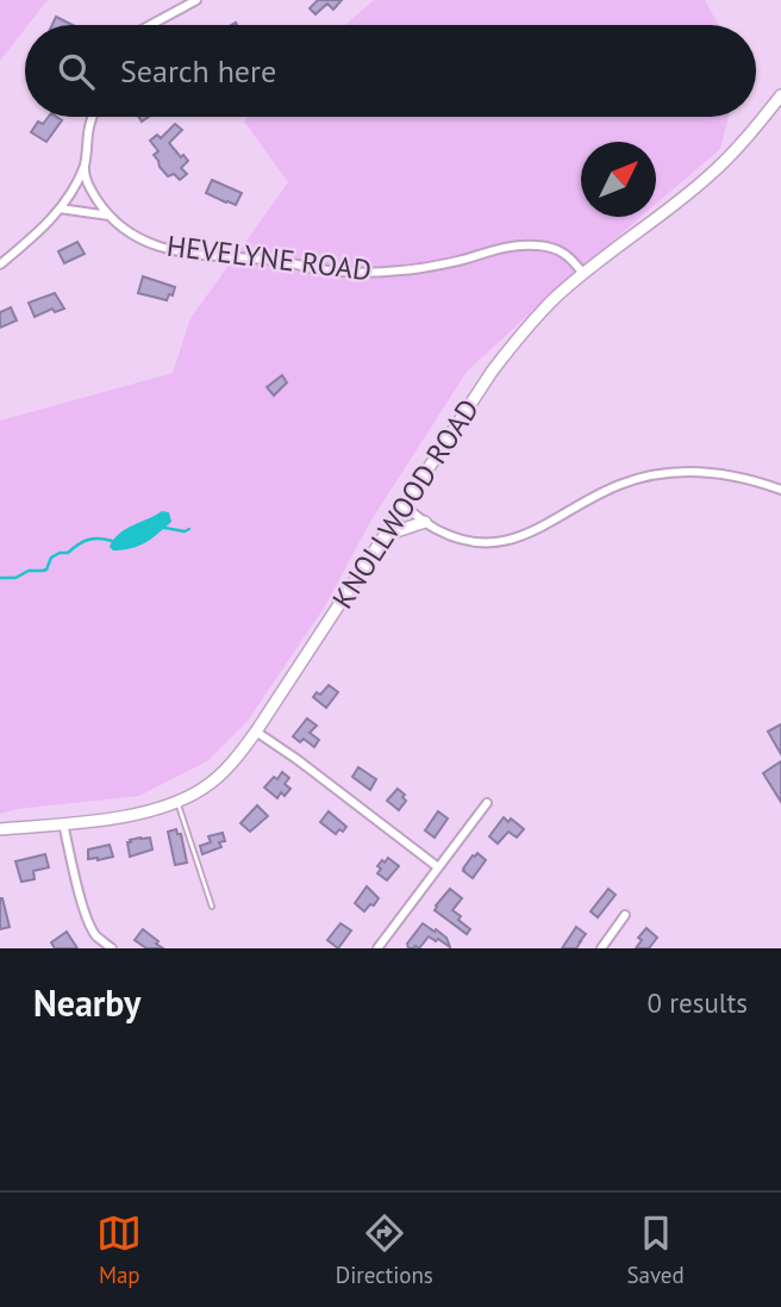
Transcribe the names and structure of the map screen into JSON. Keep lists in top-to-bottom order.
{
  "streets": {
    "main road": ["KNOLLWOOD ROAD"],
    "street": ["HEVELYNE ROAD"]
  },
  "crossings": [
    ["HEVELYNE ROAD", "KNOLLWOOD ROAD"]
  ],
  "north": "top right",
  "page": {
    "search": "Search here",
    "heading": ["Nearby", "0 results"],
    "nav": ["Map", "Directions", "Saved"]
  }
}
